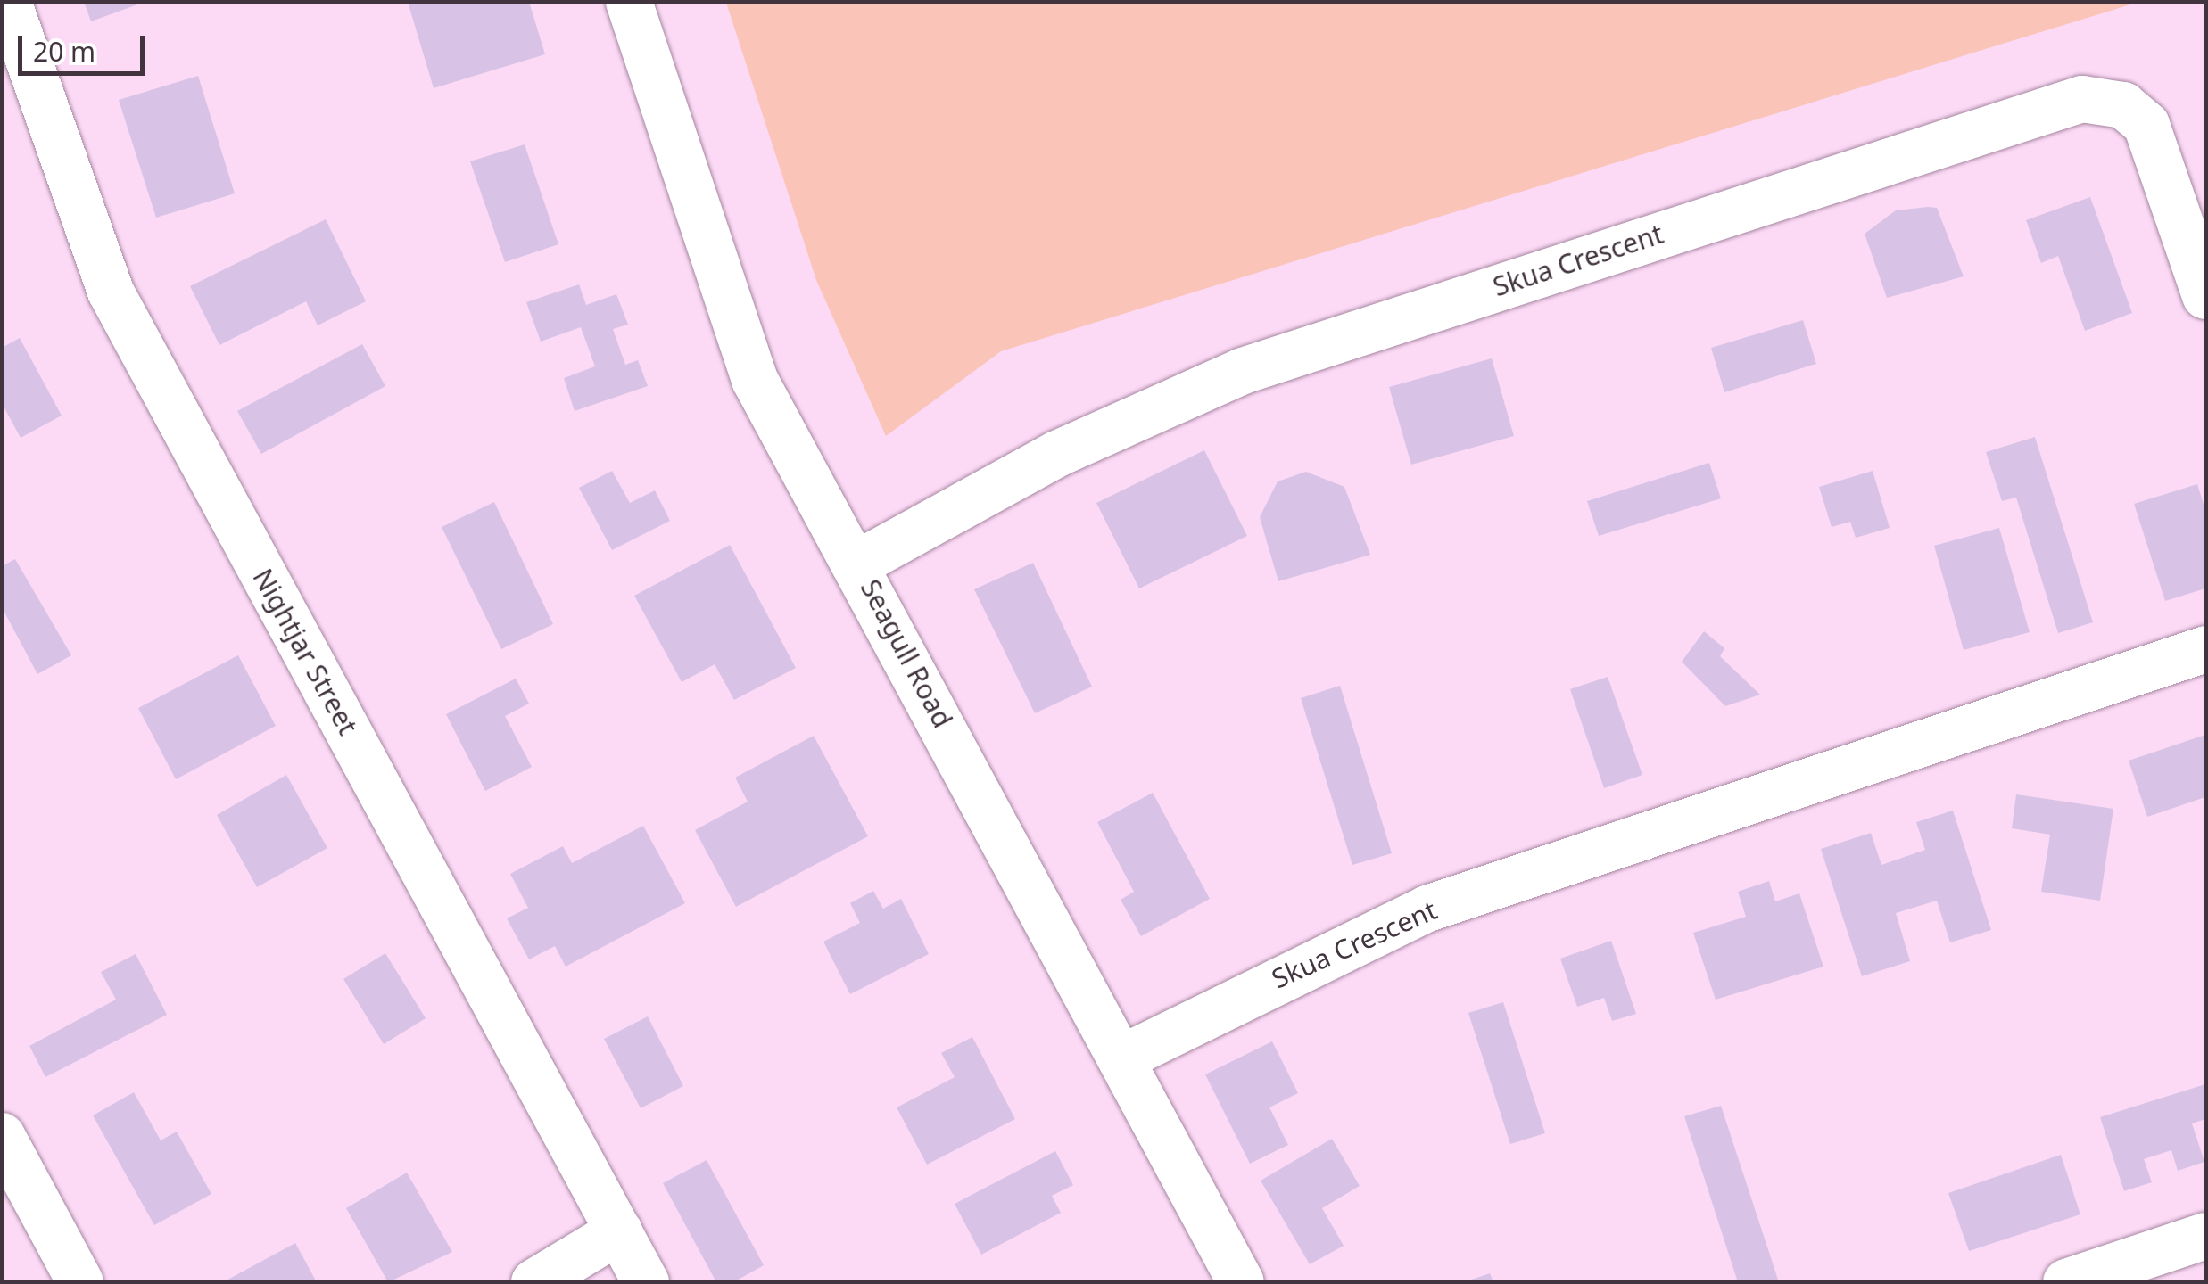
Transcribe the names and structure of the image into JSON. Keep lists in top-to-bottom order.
{
  "streets": {
    "street": ["Skua Crescent", "Nightjar Street", "Seagull Road"]
  },
  "crossings": [
    ["Skua Crescent", "Seagull Road"]
  ],
  "scale_bar": "20 m"
}
